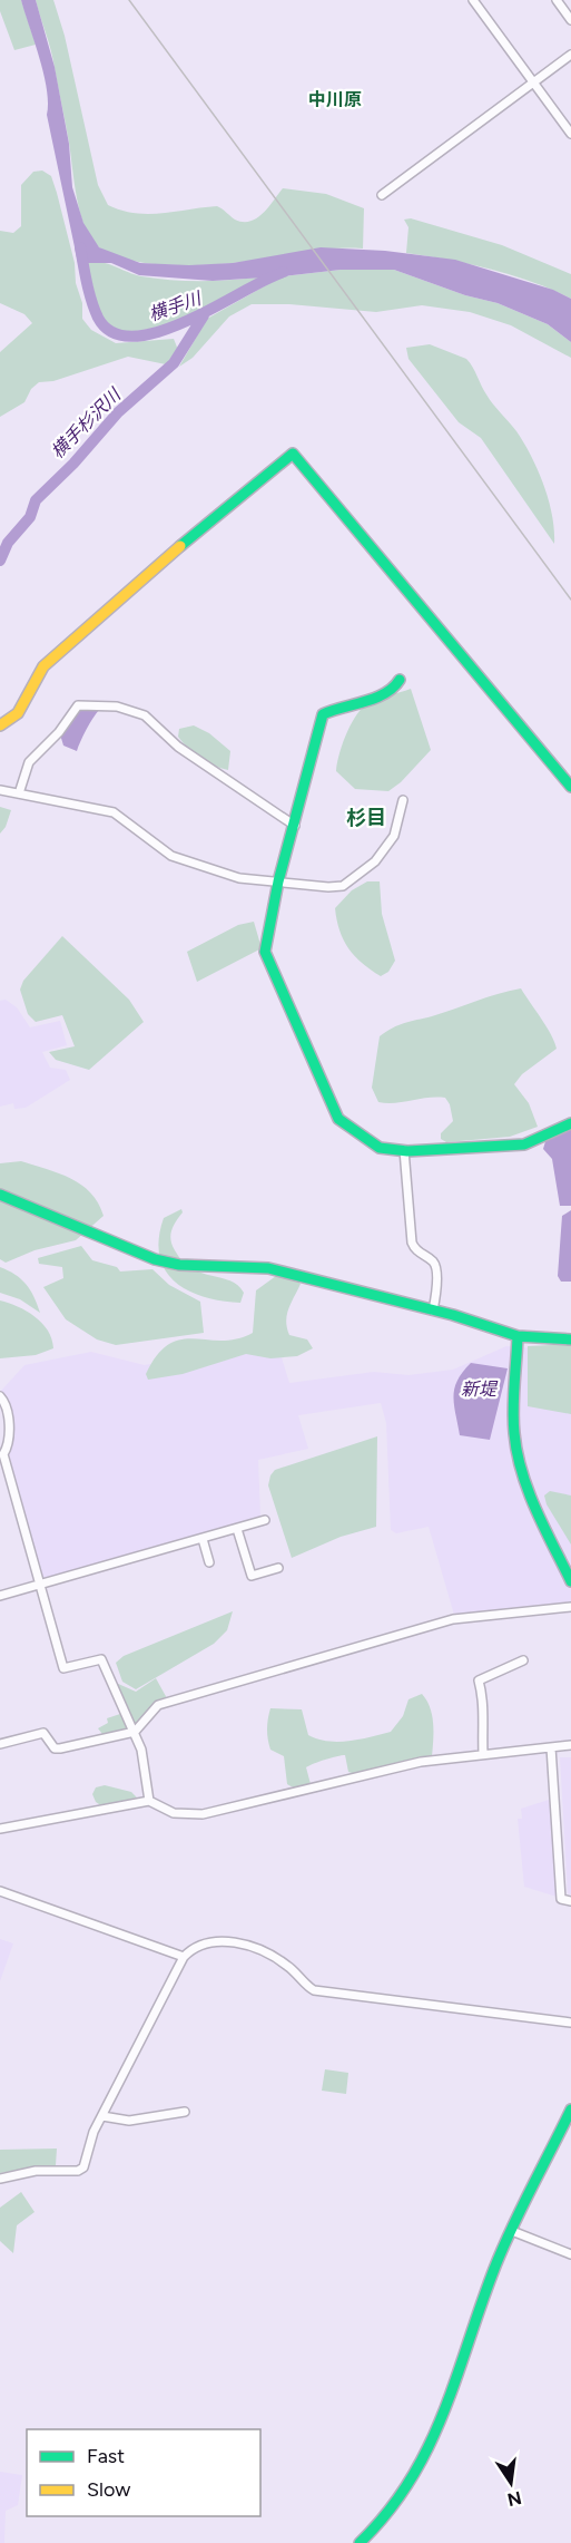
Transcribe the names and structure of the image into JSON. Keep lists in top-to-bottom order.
{
  "districts": ["中川原", "杉目"],
  "water": ["横手川", "横手杉沢川", "新堤"],
  "legend": ["Fast", "Slow"],
  "north": "bottom"
}
